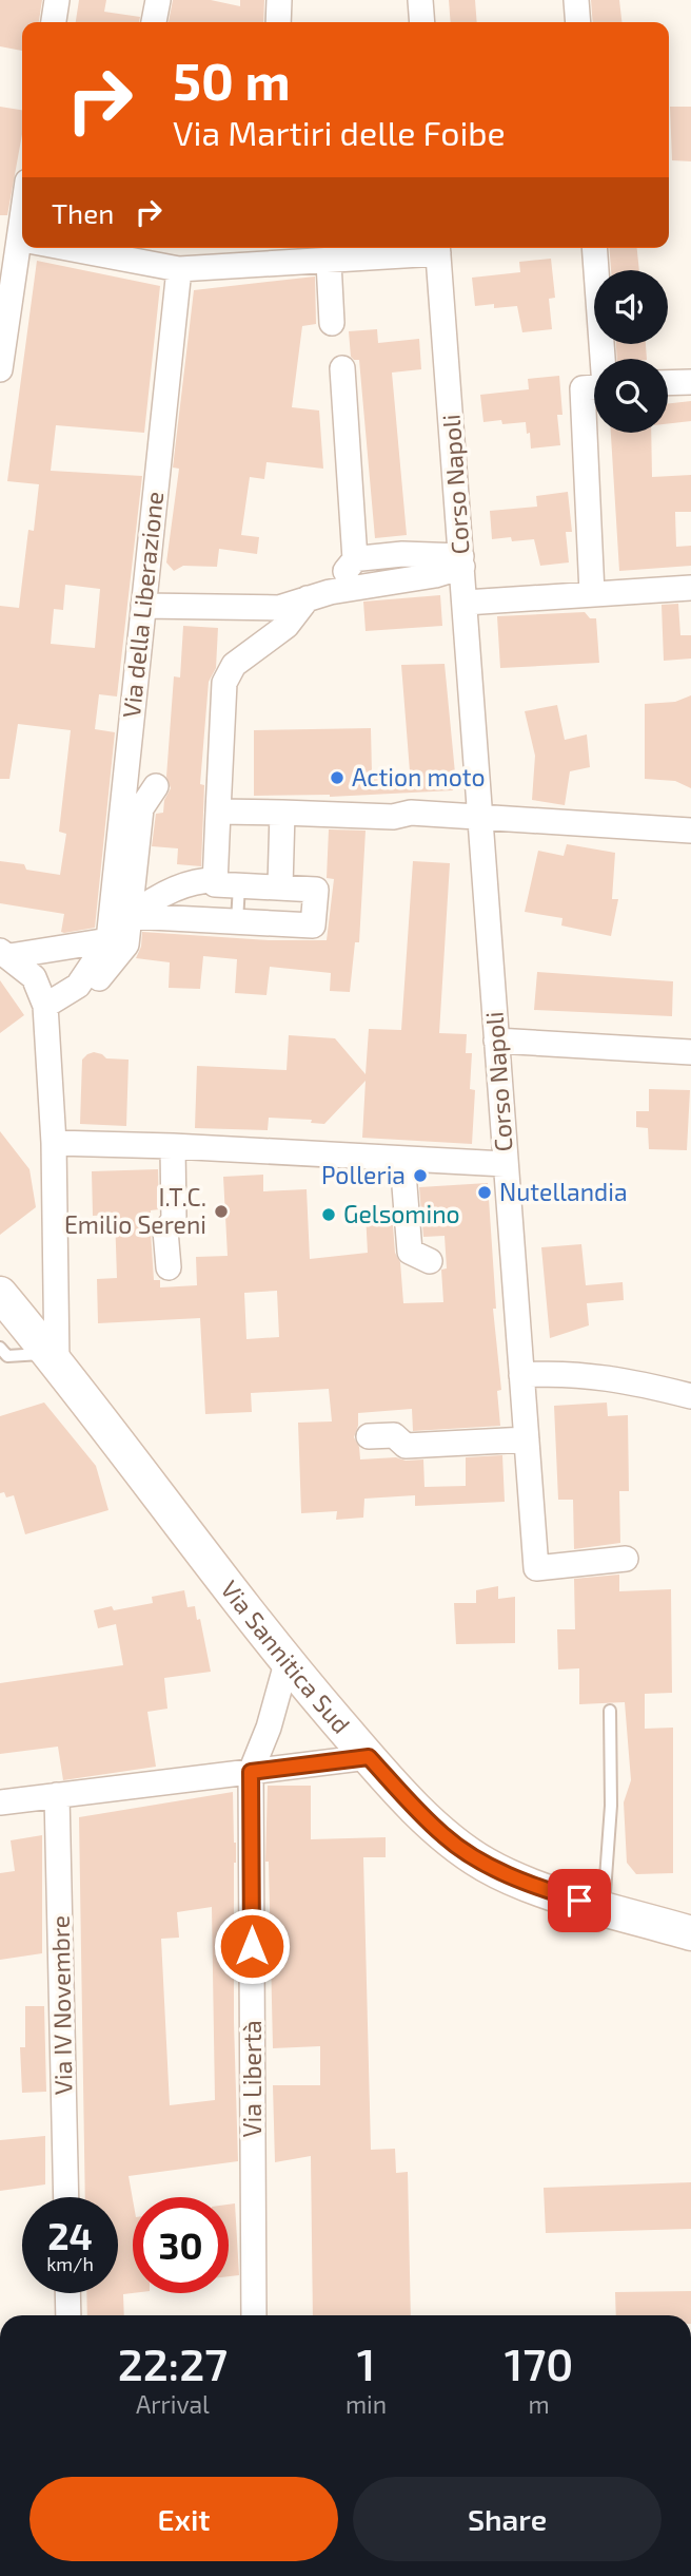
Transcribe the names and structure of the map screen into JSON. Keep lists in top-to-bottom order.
{
  "streets": {
    "main road": ["Via Sannitica Sud"],
    "street": [
      "Corso Napoli",
      "Via della Liberazione",
      "Via IV Novembre",
      "Via Libertà"
    ]
  },
  "crossings": [
    ["Via Sannitica Sud", "Via Libertà"]
  ],
  "places": [
    "Action moto",
    "Polleria",
    "Nutellandia",
    "I.T.C. Emilio Sereni",
    "Gelsomino"
  ],
  "page": {
    "turn": ["50 m", "Via Martiri delle Foibe"],
    "then": "Then",
    "speed": "24 km/h",
    "limit": "30",
    "eta": [
      "22:27",
      "Arrival",
      "1",
      "min",
      "170",
      "m"
    ],
    "buttons": ["Exit", "Share"]
  }
}
